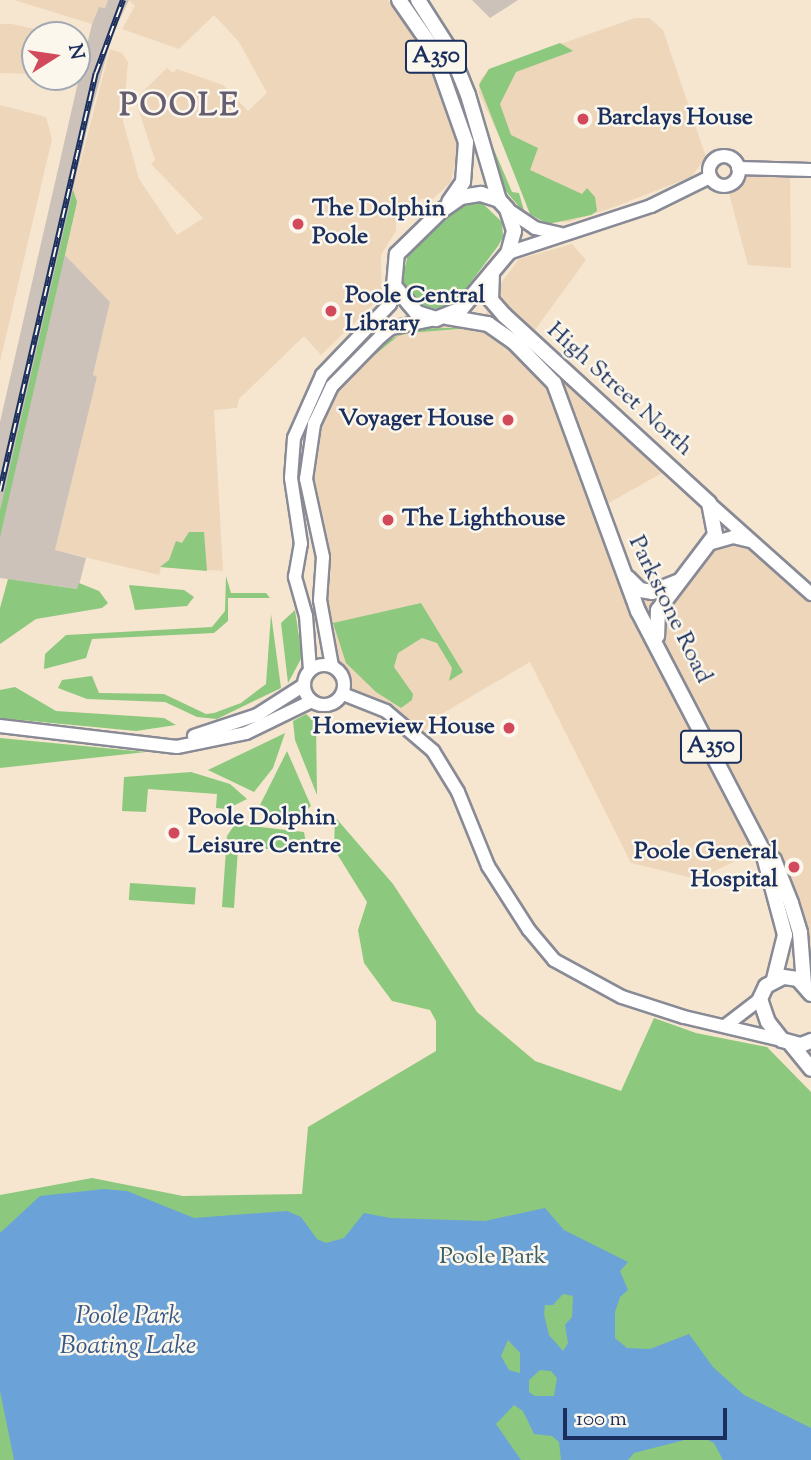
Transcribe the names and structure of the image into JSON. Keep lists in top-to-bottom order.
{
  "streets": {
    "main road": ["A350", "High Street North", "Parkstone Road"]
  },
  "crossings": [
    ["A350", "High Street North"],
    ["A350", "Parkstone Road"],
    ["High Street North", "Parkstone Road"]
  ],
  "districts": ["POOLE"],
  "water": ["Poole Park Boating Lake"],
  "parks": ["Poole Park"],
  "places": [
    "Barclays House",
    "The Dolphin Poole",
    "Poole Central Library",
    "Voyager House",
    "The Lighthouse",
    "Homeview House",
    "Poole Dolphin Leisure Centre",
    "Poole General Hospital"
  ],
  "scale_bar": "100 m",
  "north": "right"
}
